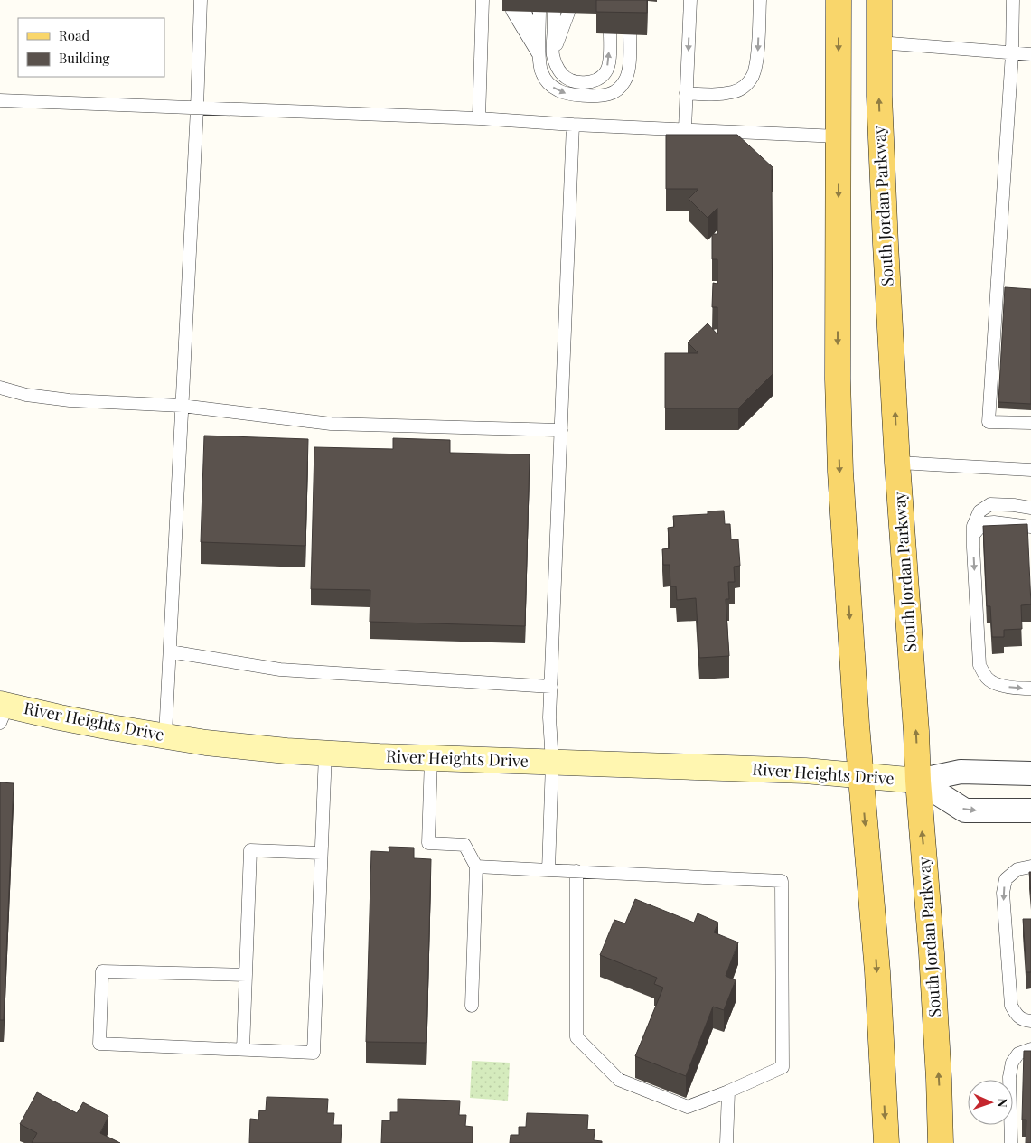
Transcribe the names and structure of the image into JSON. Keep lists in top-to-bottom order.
{
  "streets": {
    "main road": ["South Jordan Parkway"],
    "street": ["River Heights Drive"]
  },
  "crossings": [
    ["South Jordan Parkway", "River Heights Drive"]
  ],
  "legend": ["Road", "Building"],
  "north": "right"
}
